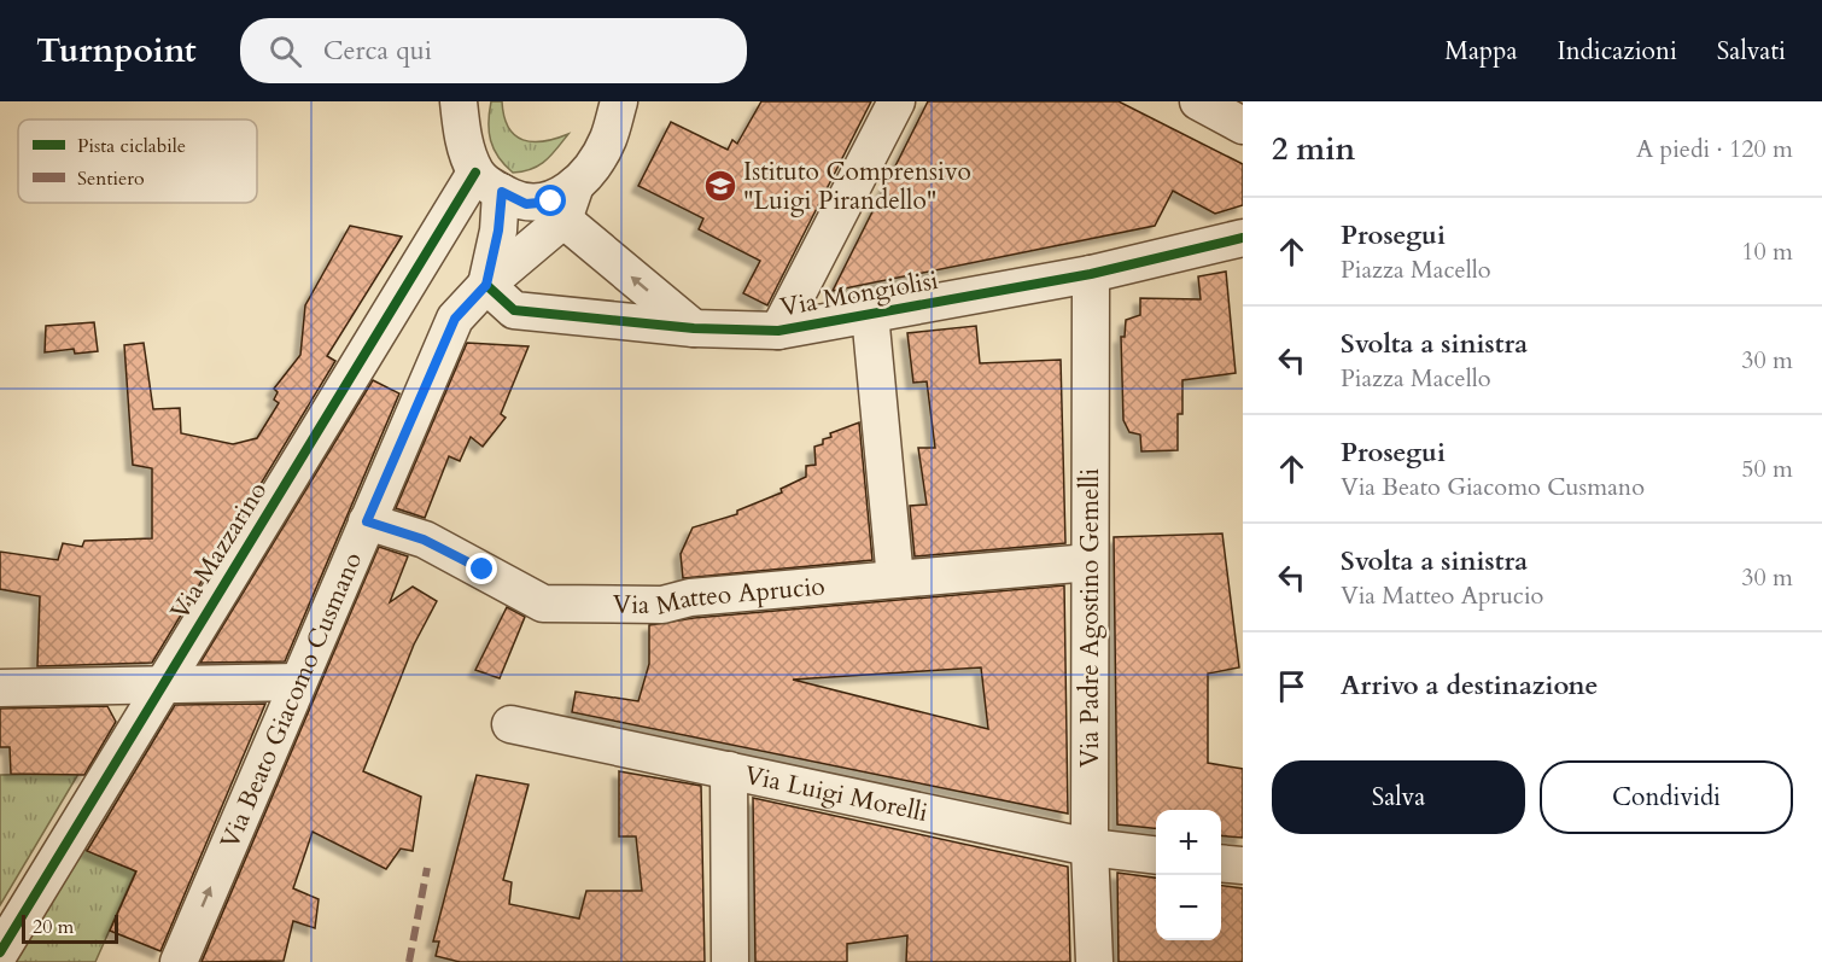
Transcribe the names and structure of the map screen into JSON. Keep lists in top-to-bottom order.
{
  "streets": {
    "street": [
      "Via Mongiolisi",
      "Via Mazzarino",
      "Via Matteo Aprucio",
      "Via Padre Agostino Gemelli",
      "Via Beato Giacomo Cusmano",
      "Via Luigi Morelli"
    ]
  },
  "crossings": [
    ["Via Mongiolisi", "Via Padre Agostino Gemelli"],
    ["Via Mongiolisi", "Via Beato Giacomo Cusmano"],
    ["Via Matteo Aprucio", "Via Padre Agostino Gemelli"],
    ["Via Matteo Aprucio", "Via Beato Giacomo Cusmano"],
    ["Via Padre Agostino Gemelli", "Via Luigi Morelli"]
  ],
  "one_way": ["Via Beato Giacomo Cusmano"],
  "places": {
    "school or university": ["Istituto Comprensivo \"Luigi Pirandello\""]
  },
  "legend": ["Pista ciclabile", "Sentiero"],
  "scale_bar": "20 m",
  "page": {
    "header": "Turnpoint",
    "search": "Cerca qui",
    "nav": ["Mappa", "Indicazioni", "Salvati"],
    "heading": ["2 min", "A piedi · 120 m"],
    "list": [
      ["Prosegui", "Piazza Macello", "10 m"],
      ["Svolta a sinistra", "Piazza Macello", "30 m"],
      ["Prosegui", "Via Beato Giacomo Cusmano", "50 m"],
      ["Svolta a sinistra", "Via Matteo Aprucio", "30 m"],
      "Arrivo a destinazione"
    ],
    "buttons": ["Salva", "Condividi"],
    "map_buttons": ["+", "−"],
    "scale": "20 m"
  }
}
